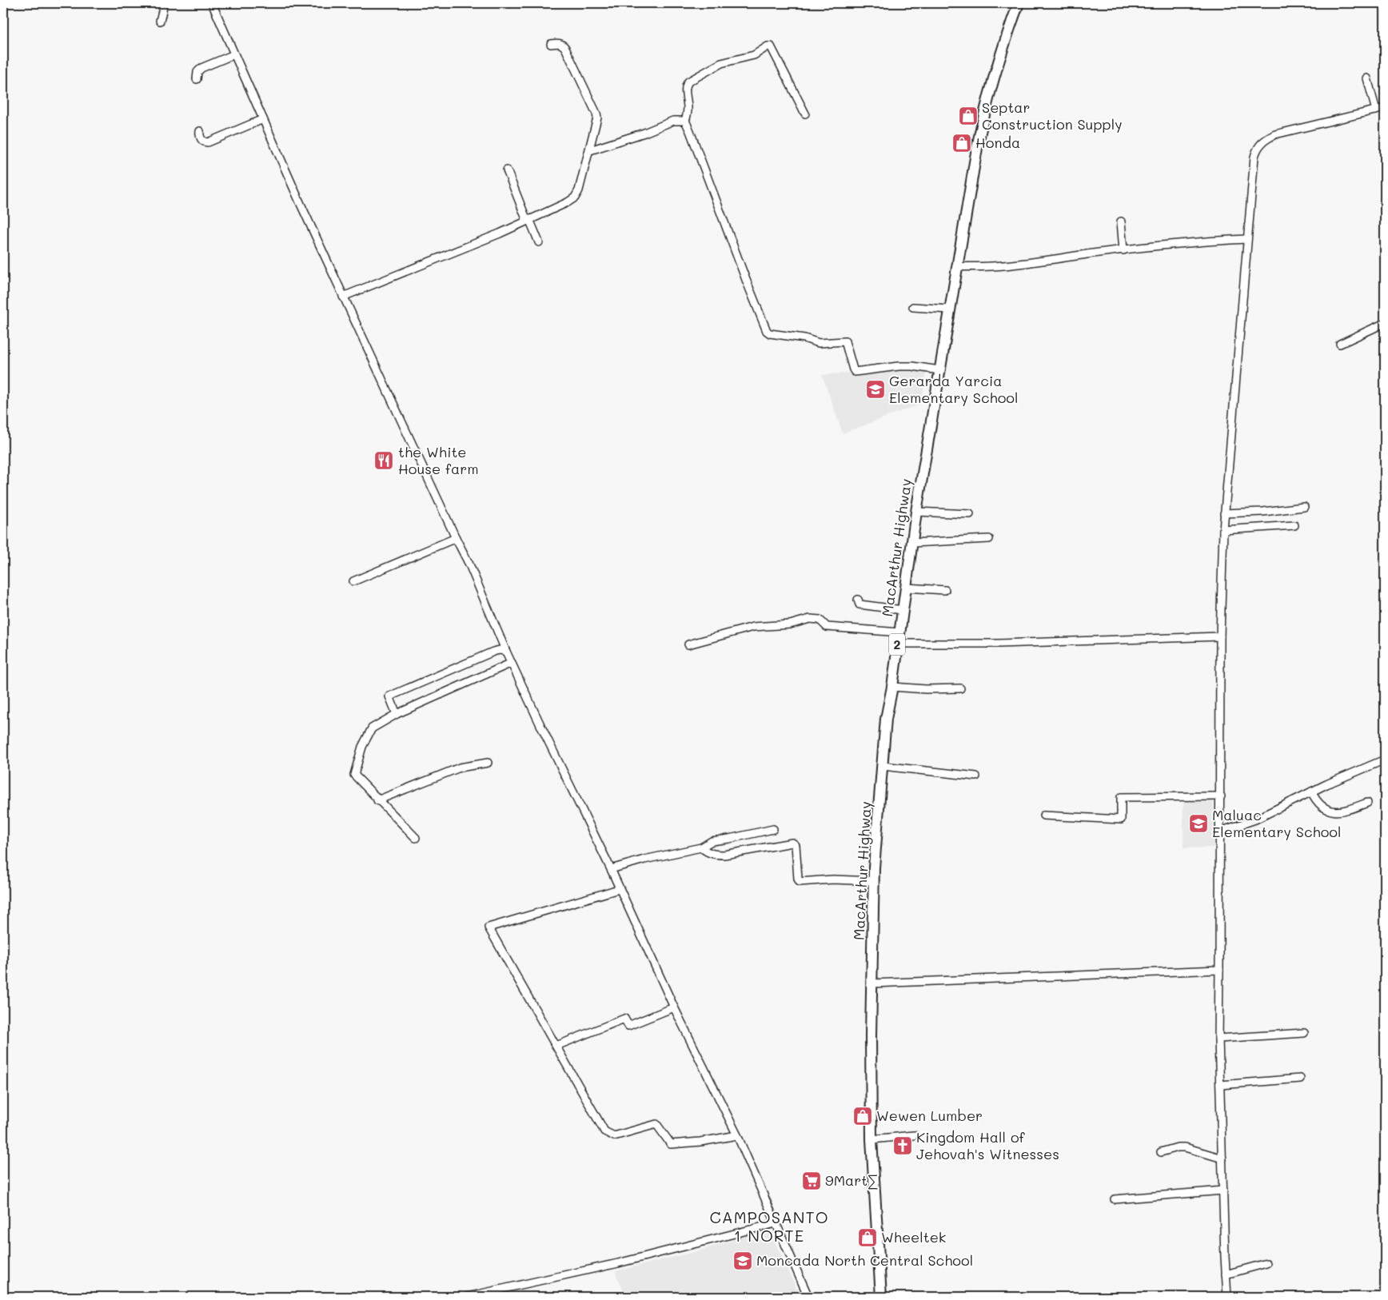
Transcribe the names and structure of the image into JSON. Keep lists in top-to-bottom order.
{
  "streets": {
    "highway": ["MacArthur Highway", "2"]
  },
  "districts": ["CAMPOSANTO 1 NORTE"],
  "places": {
    "shop": [
      "Septar Construction Supply",
      "Honda",
      "Wewen Lumber",
      "Wheeltek"
    ],
    "school or university": ["Gerarda Yarcia Elementary School", "Maluac Elementary School", "Moncada North Central School"],
    "restaurant": ["the White House farm"],
    "church": ["Kingdom Hall of Jehovah's Witnesses"],
    "supermarket": ["9Mart∑"]
  }
}
